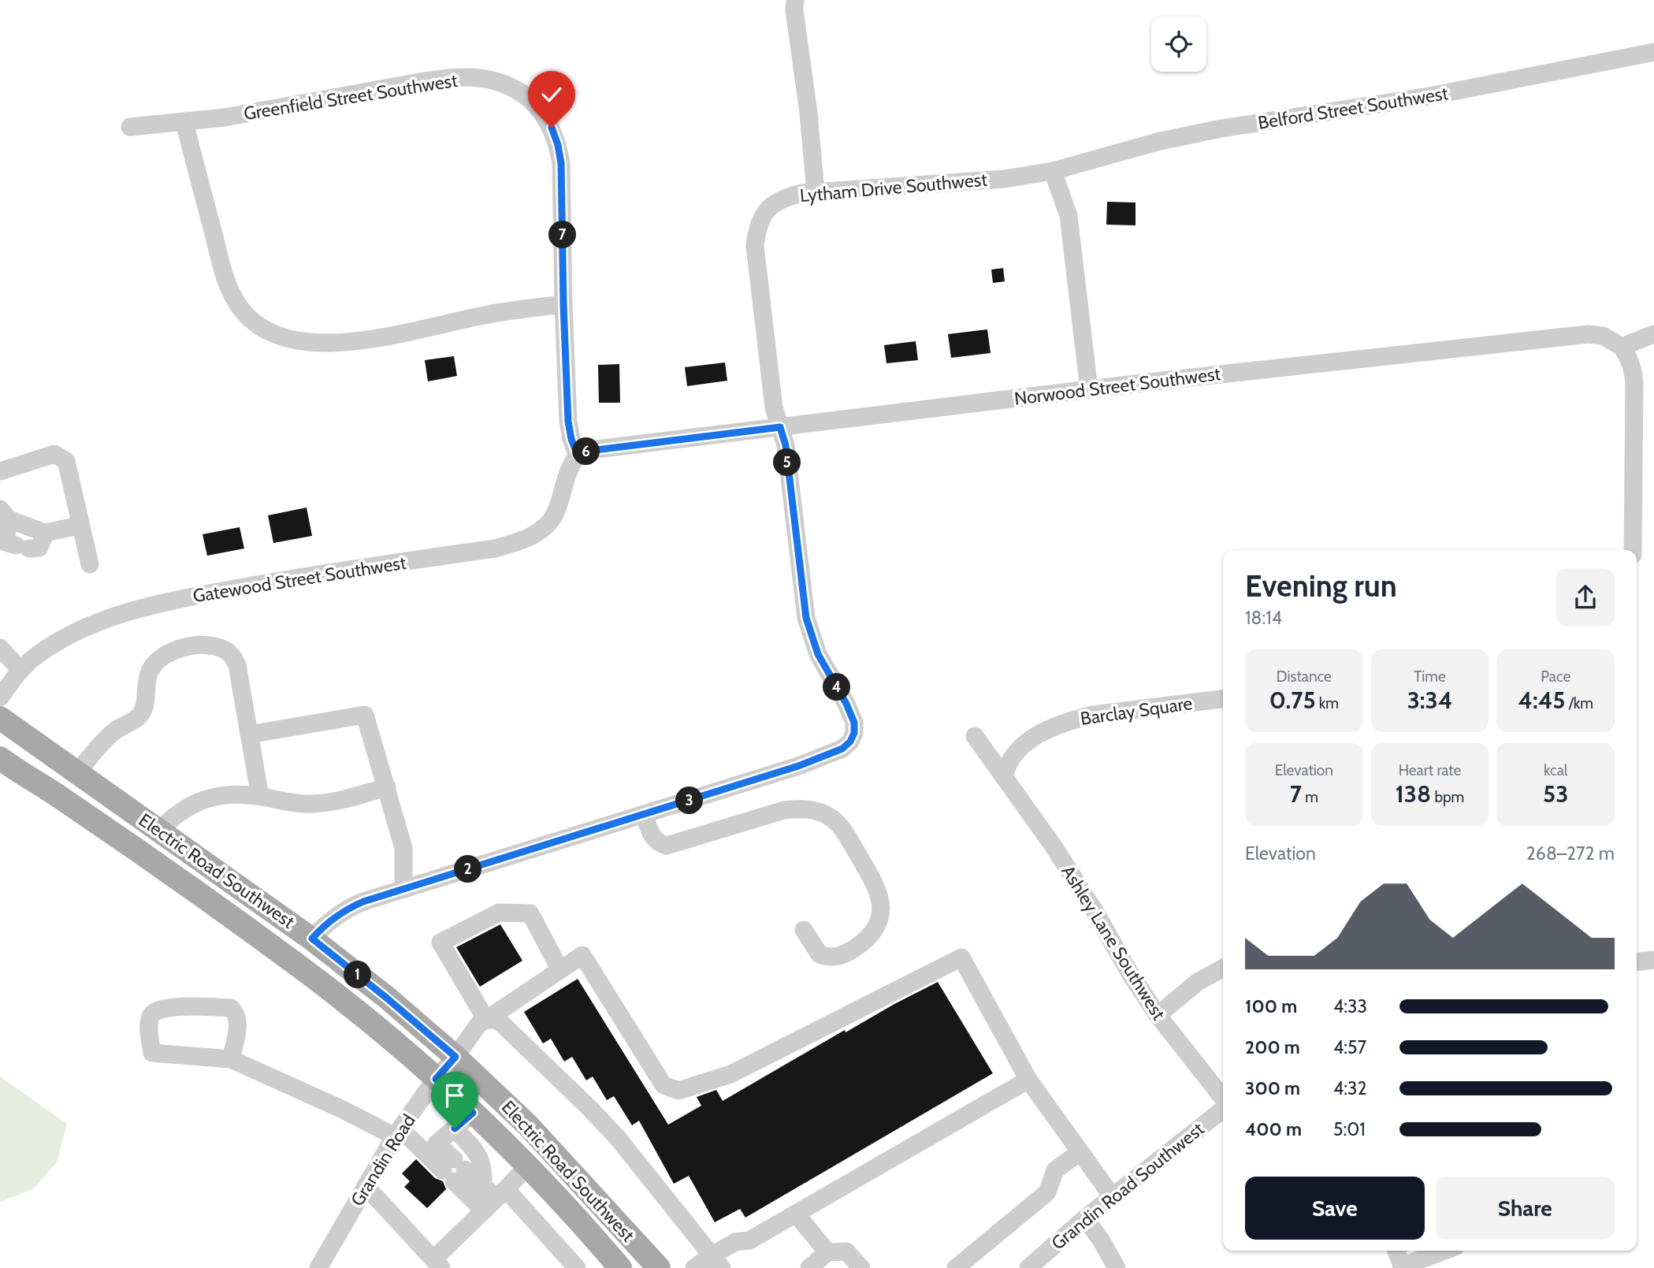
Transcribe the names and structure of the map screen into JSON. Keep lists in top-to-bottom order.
{
  "streets": {
    "main road": ["Electric Road Southwest"],
    "street": [
      "Greenfield Street Southwest",
      "Belford Street Southwest",
      "Lytham Drive Southwest",
      "Norwood Street Southwest",
      "Gatewood Street Southwest",
      "Barclay Square",
      "Ashley Lane Southwest",
      "Grandin Road",
      "Grandin Road Southwest"
    ]
  },
  "crossings": [
    ["Greenfield Street Southwest", "Norwood Street Southwest"],
    ["Greenfield Street Southwest", "Gatewood Street Southwest"],
    ["Belford Street Southwest", "Lytham Drive Southwest"],
    ["Lytham Drive Southwest", "Norwood Street Southwest"],
    ["Lytham Drive Southwest", "Electric Road Southwest"],
    ["Norwood Street Southwest", "Gatewood Street Southwest"],
    ["Barclay Square", "Ashley Lane Southwest"],
    ["Electric Road Southwest", "Grandin Road"]
  ],
  "page": {
    "pins": [
      "7",
      "6",
      "5",
      "4",
      "3",
      "2",
      "1"
    ],
    "heading": ["Evening run", "18:14"],
    "stats": [
      ["Distance", "0.75 km"],
      ["Time", "3:34"],
      ["Pace", "4:45 /km"],
      ["Elevation", "7 m"],
      ["Heart rate", "138 bpm"],
      ["kcal", "53"]
    ],
    "chart": ["Elevation", "268–272 m"],
    "list": [
      {
        "name": "100 m",
        "note": "4:33"
      },
      {
        "name": "200 m",
        "note": "4:57"
      },
      {
        "name": "300 m",
        "note": "4:32"
      },
      {
        "name": "400 m",
        "note": "5:01"
      }
    ],
    "buttons": ["Save", "Share"]
  }
}
